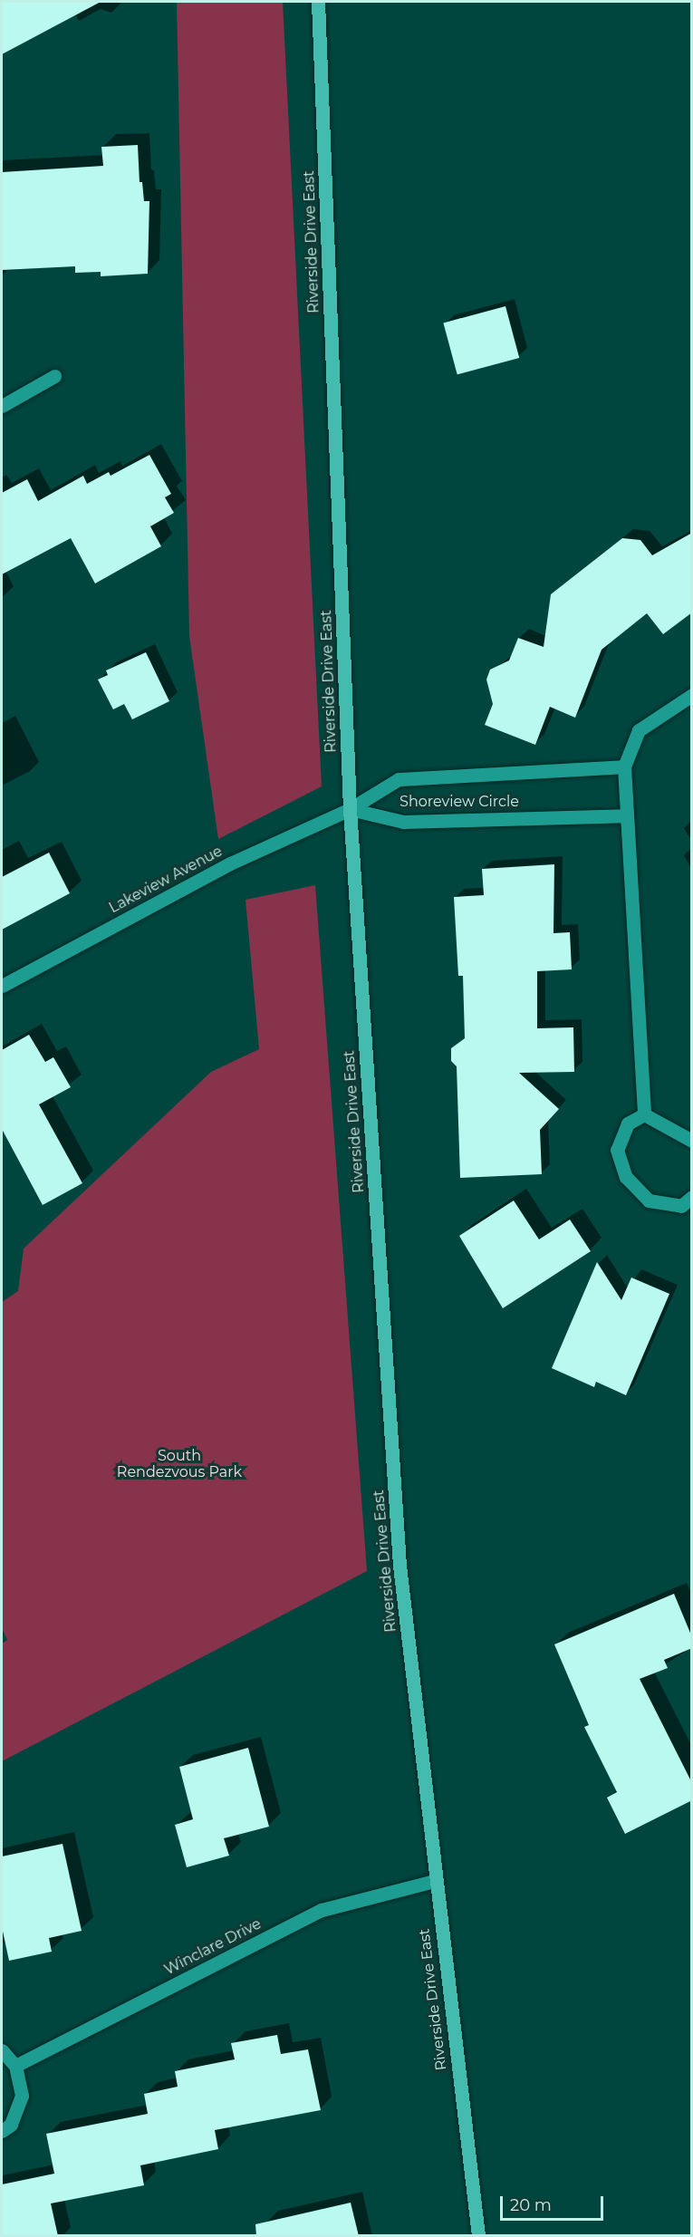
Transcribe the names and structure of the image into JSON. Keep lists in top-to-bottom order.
{
  "streets": {
    "main road": ["Riverside Drive East"],
    "street": ["Shoreview Circle", "Lakeview Avenue", "Winclare Drive"]
  },
  "crossings": [
    ["Riverside Drive East", "Shoreview Circle"],
    ["Riverside Drive East", "Lakeview Avenue"],
    ["Riverside Drive East", "Winclare Drive"],
    ["Shoreview Circle", "Lakeview Avenue"]
  ],
  "parks": ["South Rendezvous Park"],
  "scale_bar": "20 m"
}
